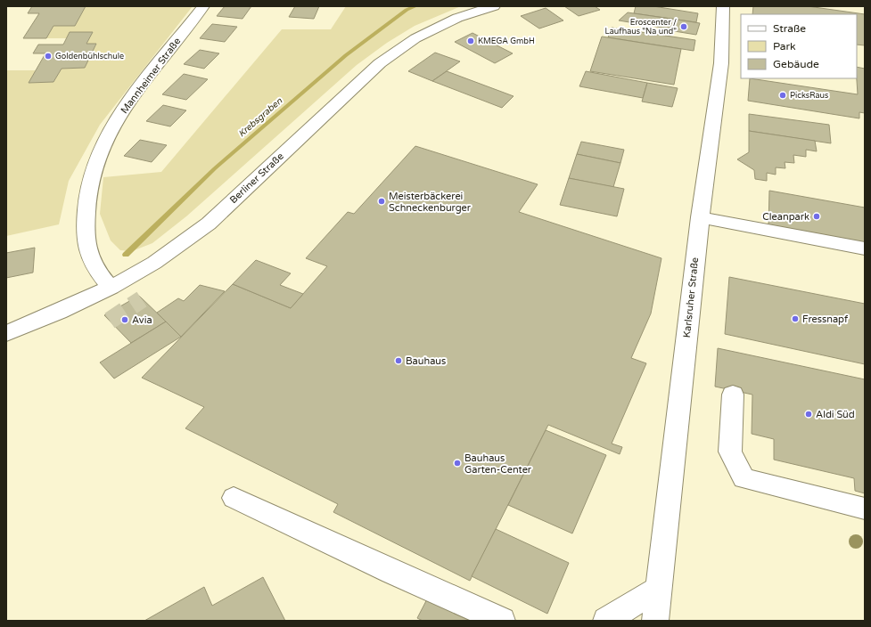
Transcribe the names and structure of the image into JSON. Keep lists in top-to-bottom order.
{
  "streets": {
    "street": ["Mannheimer Straße", "Berliner Straße", "Karlsruher Straße"]
  },
  "crossings": [
    ["Mannheimer Straße", "Berliner Straße"]
  ],
  "water": ["Krebsgraben"],
  "places": [
    "Eroscenter / Laufhaus \"Na und\"",
    "KMEGA GmbH",
    "Goldenbühlschule",
    "PicksRaus",
    "Meisterbäckerei Schneckenburger",
    "Cleanpark",
    "Fressnapf",
    "Avia",
    "Bauhaus",
    "Aldi Süd",
    "Bauhaus Garten-Center"
  ],
  "legend": ["Straße", "Park", "Gebäude"]
}
